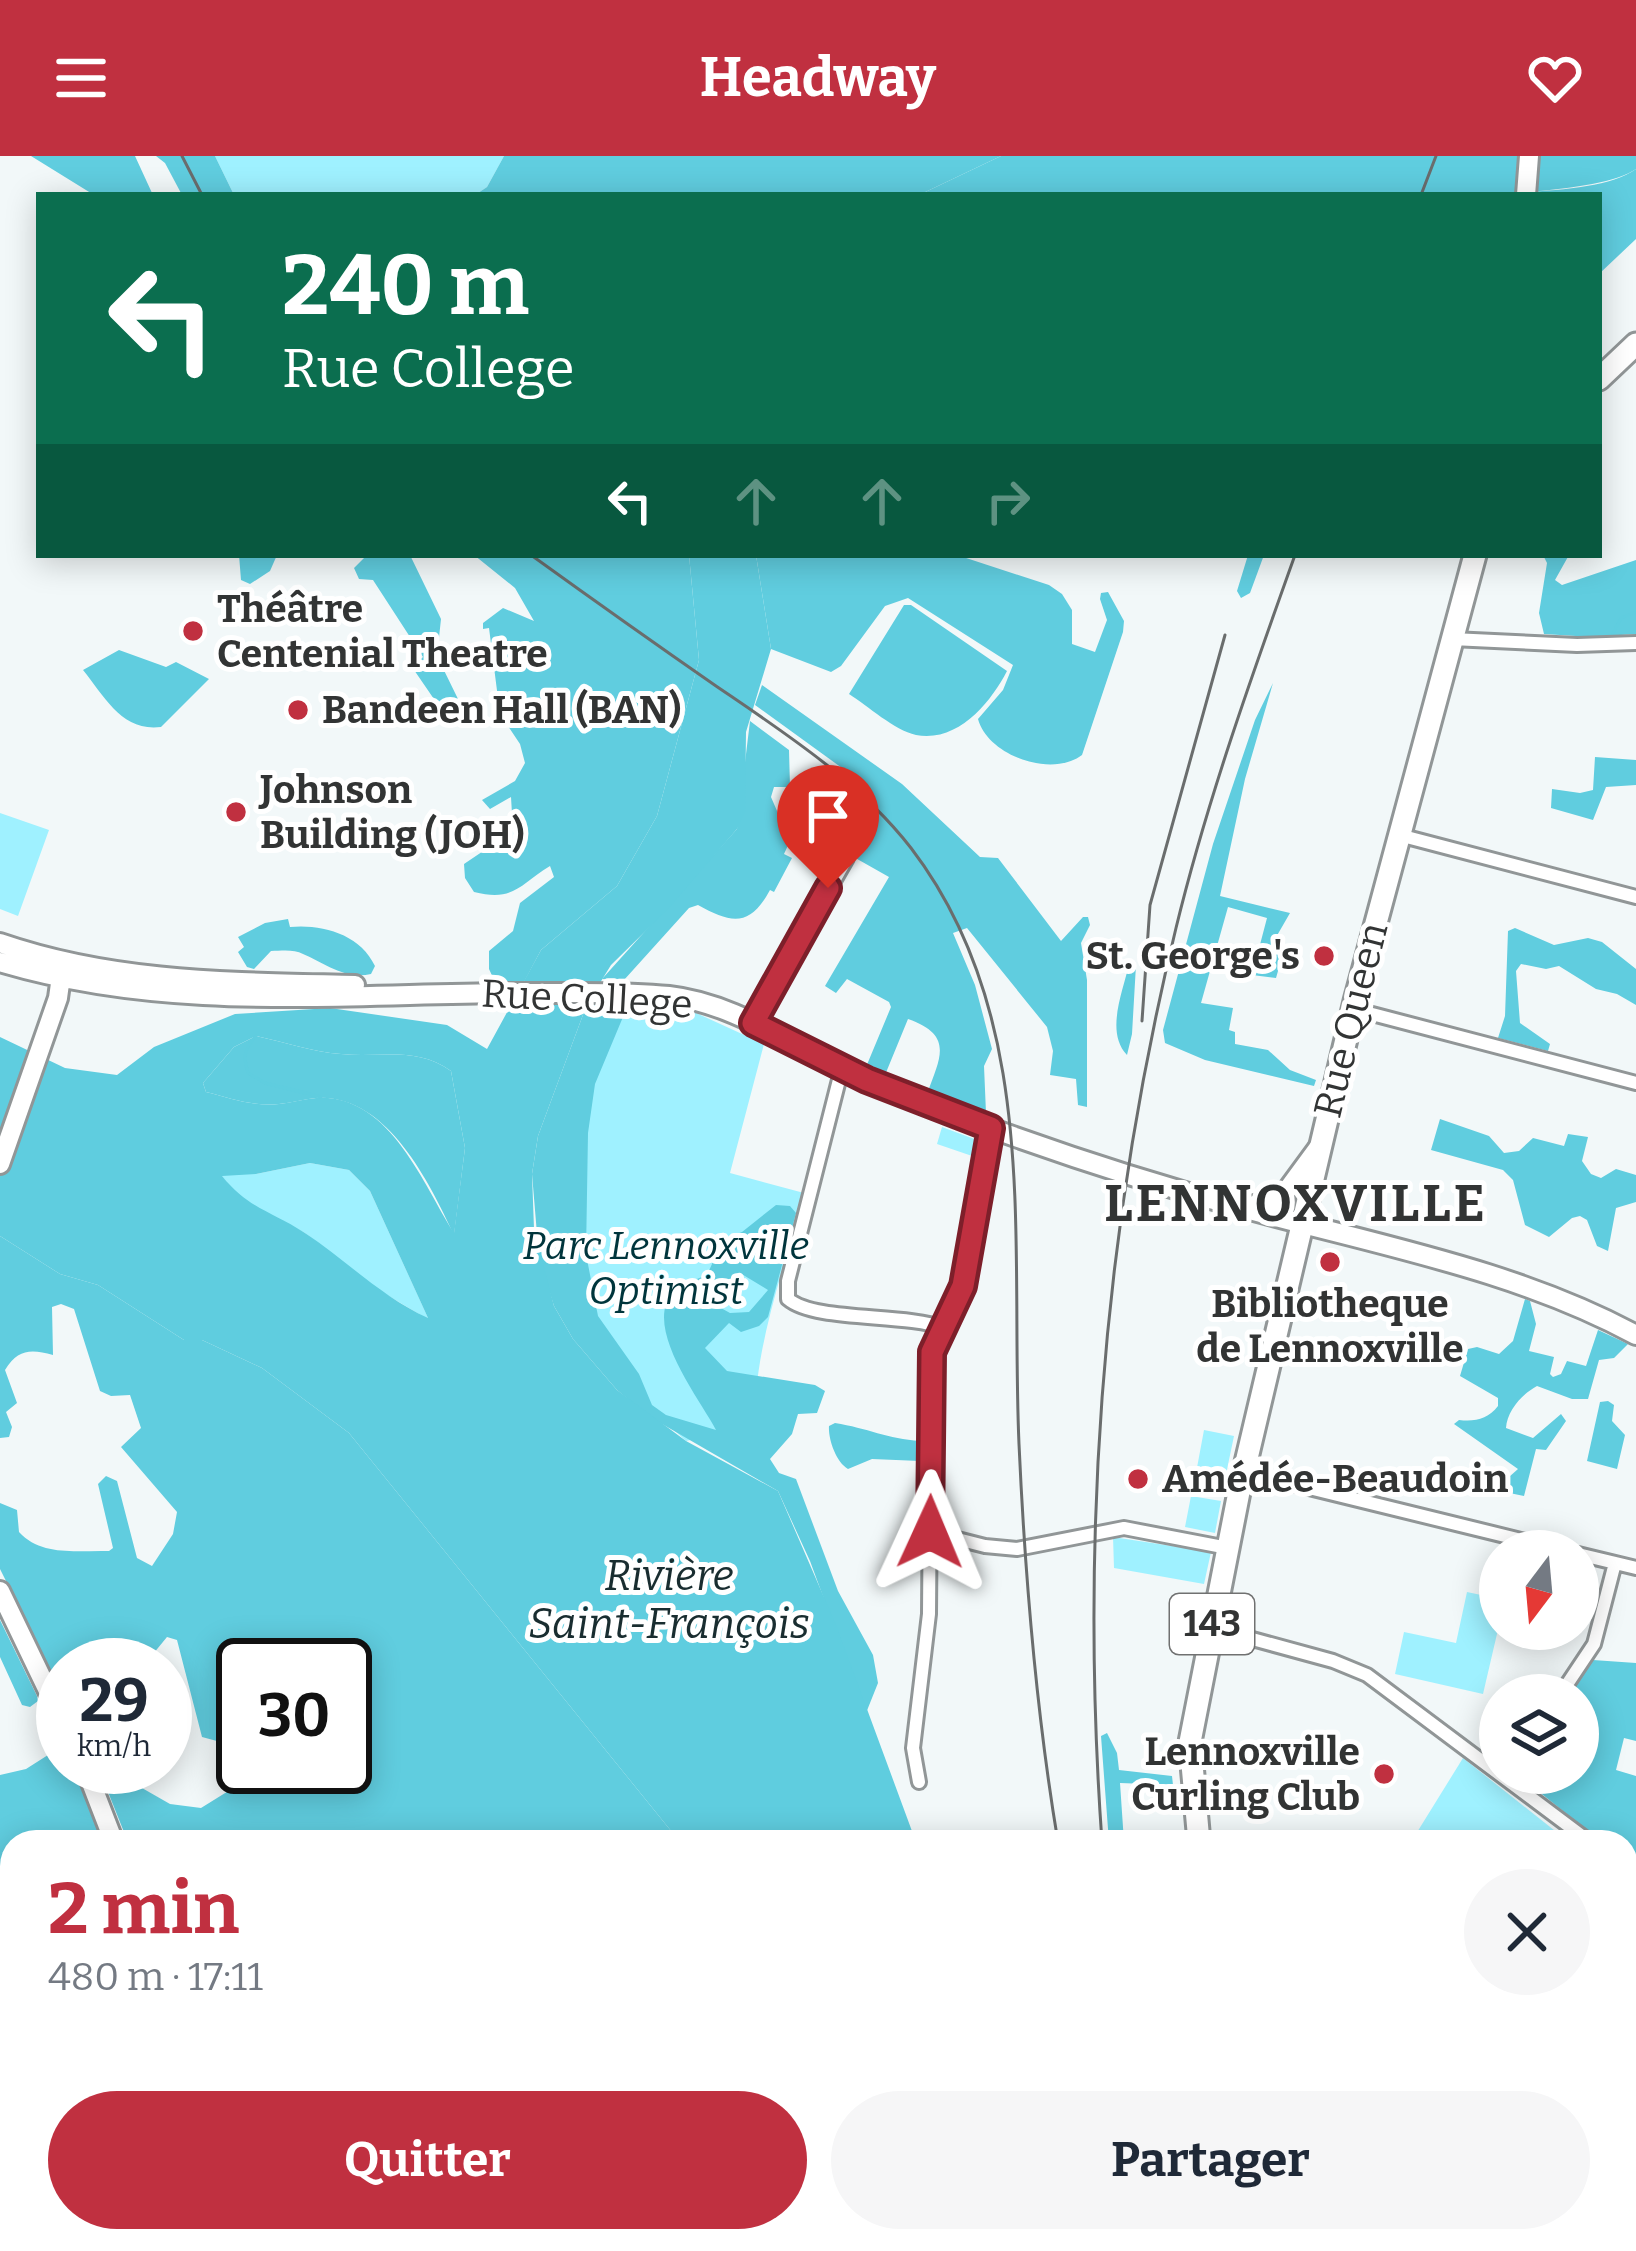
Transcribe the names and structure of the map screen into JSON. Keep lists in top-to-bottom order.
{
  "streets": {
    "main road": ["Rue College", "Rue Queen", "143"]
  },
  "crossings": [
    ["Rue College", "Rue Queen"]
  ],
  "districts": ["LENNOXVILLE"],
  "water": ["Rivière Saint-François"],
  "parks": ["Parc Lennoxville Optimist"],
  "places": [
    "Théâtre Centenial Theatre",
    "Bandeen Hall (BAN)",
    "Johnson Building (JOH)",
    "St. George's",
    "Bibliotheque de Lennoxville",
    "Amédée-Beaudoin",
    "Lennoxville Curling Club"
  ],
  "north": "bottom",
  "page": {
    "header": "Headway",
    "turn": ["240 m", "Rue College"],
    "speed": "29 km/h",
    "limit": "30",
    "heading": ["2 min", "480 m · 17:11"],
    "buttons": ["Quitter", "Partager"]
  }
}
